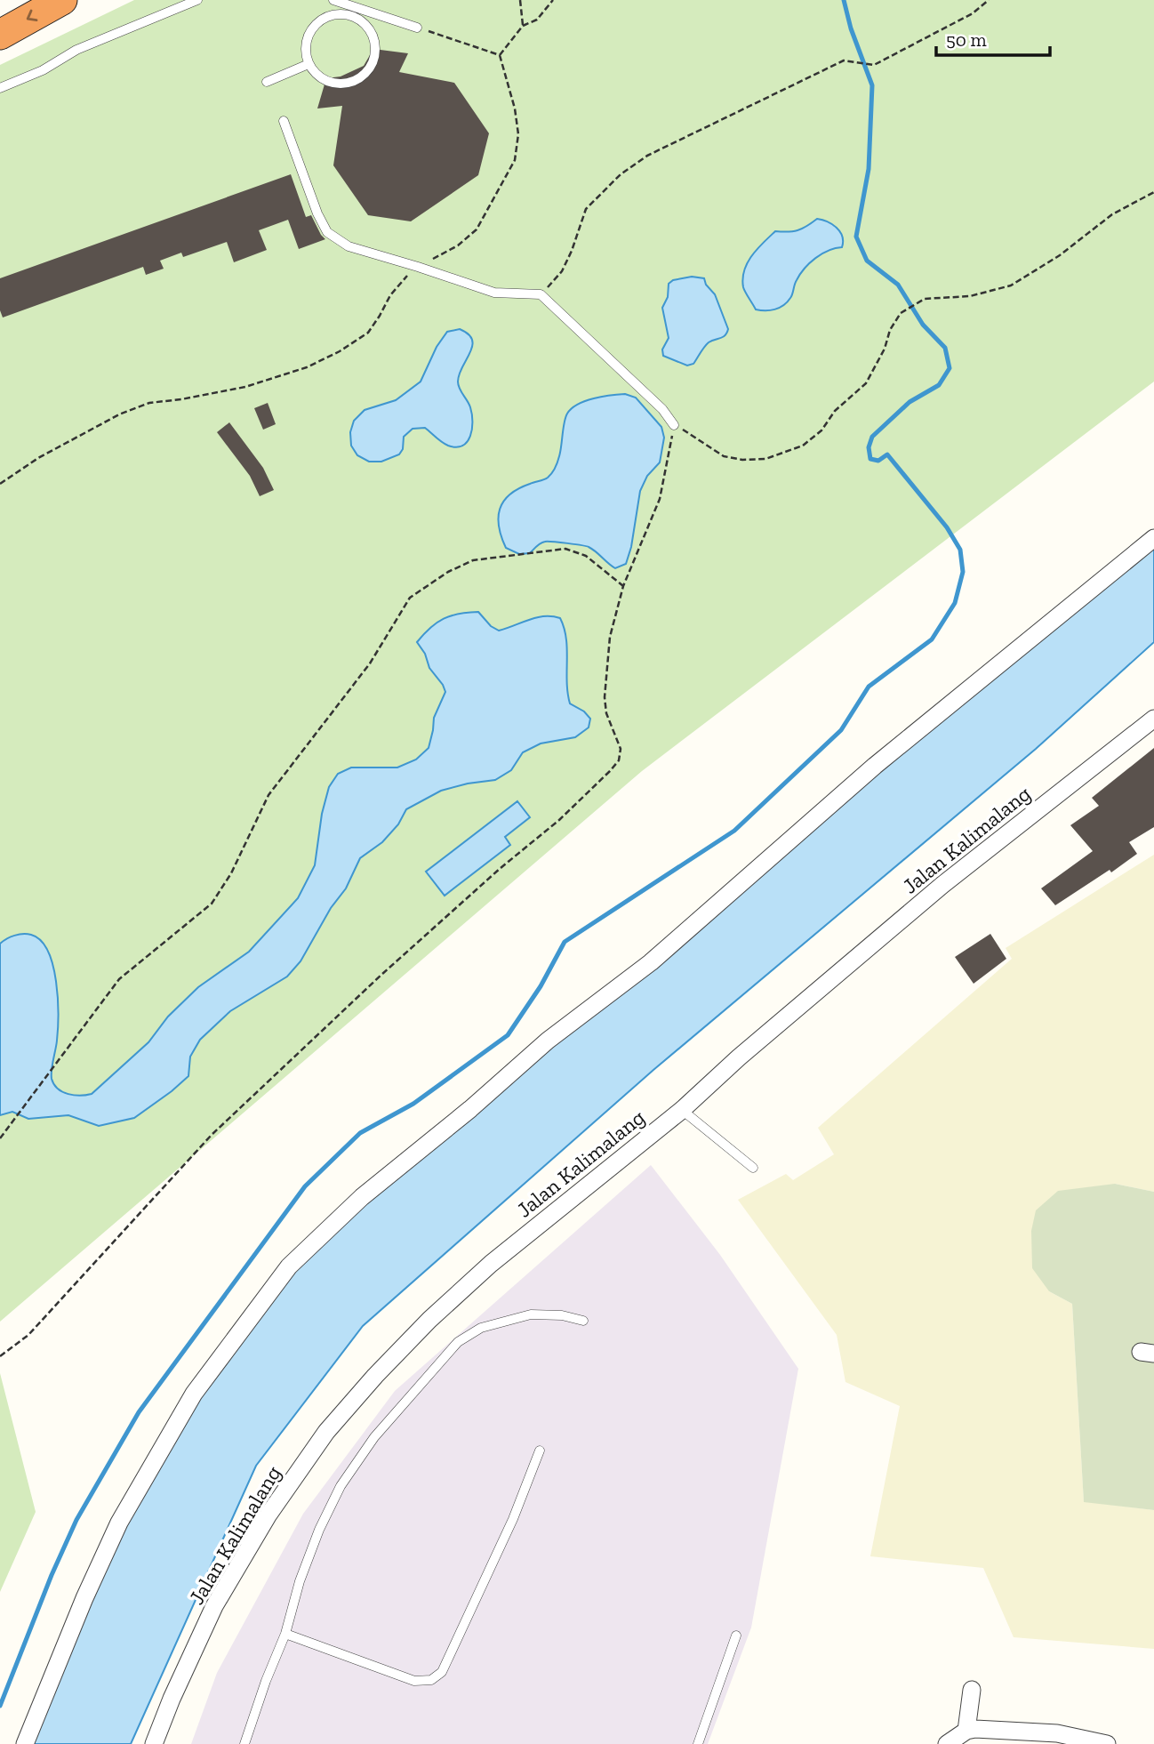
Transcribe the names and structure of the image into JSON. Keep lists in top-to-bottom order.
{
  "streets": {
    "street": ["Jalan Kalimalang"]
  },
  "scale_bar": "50 m"
}
